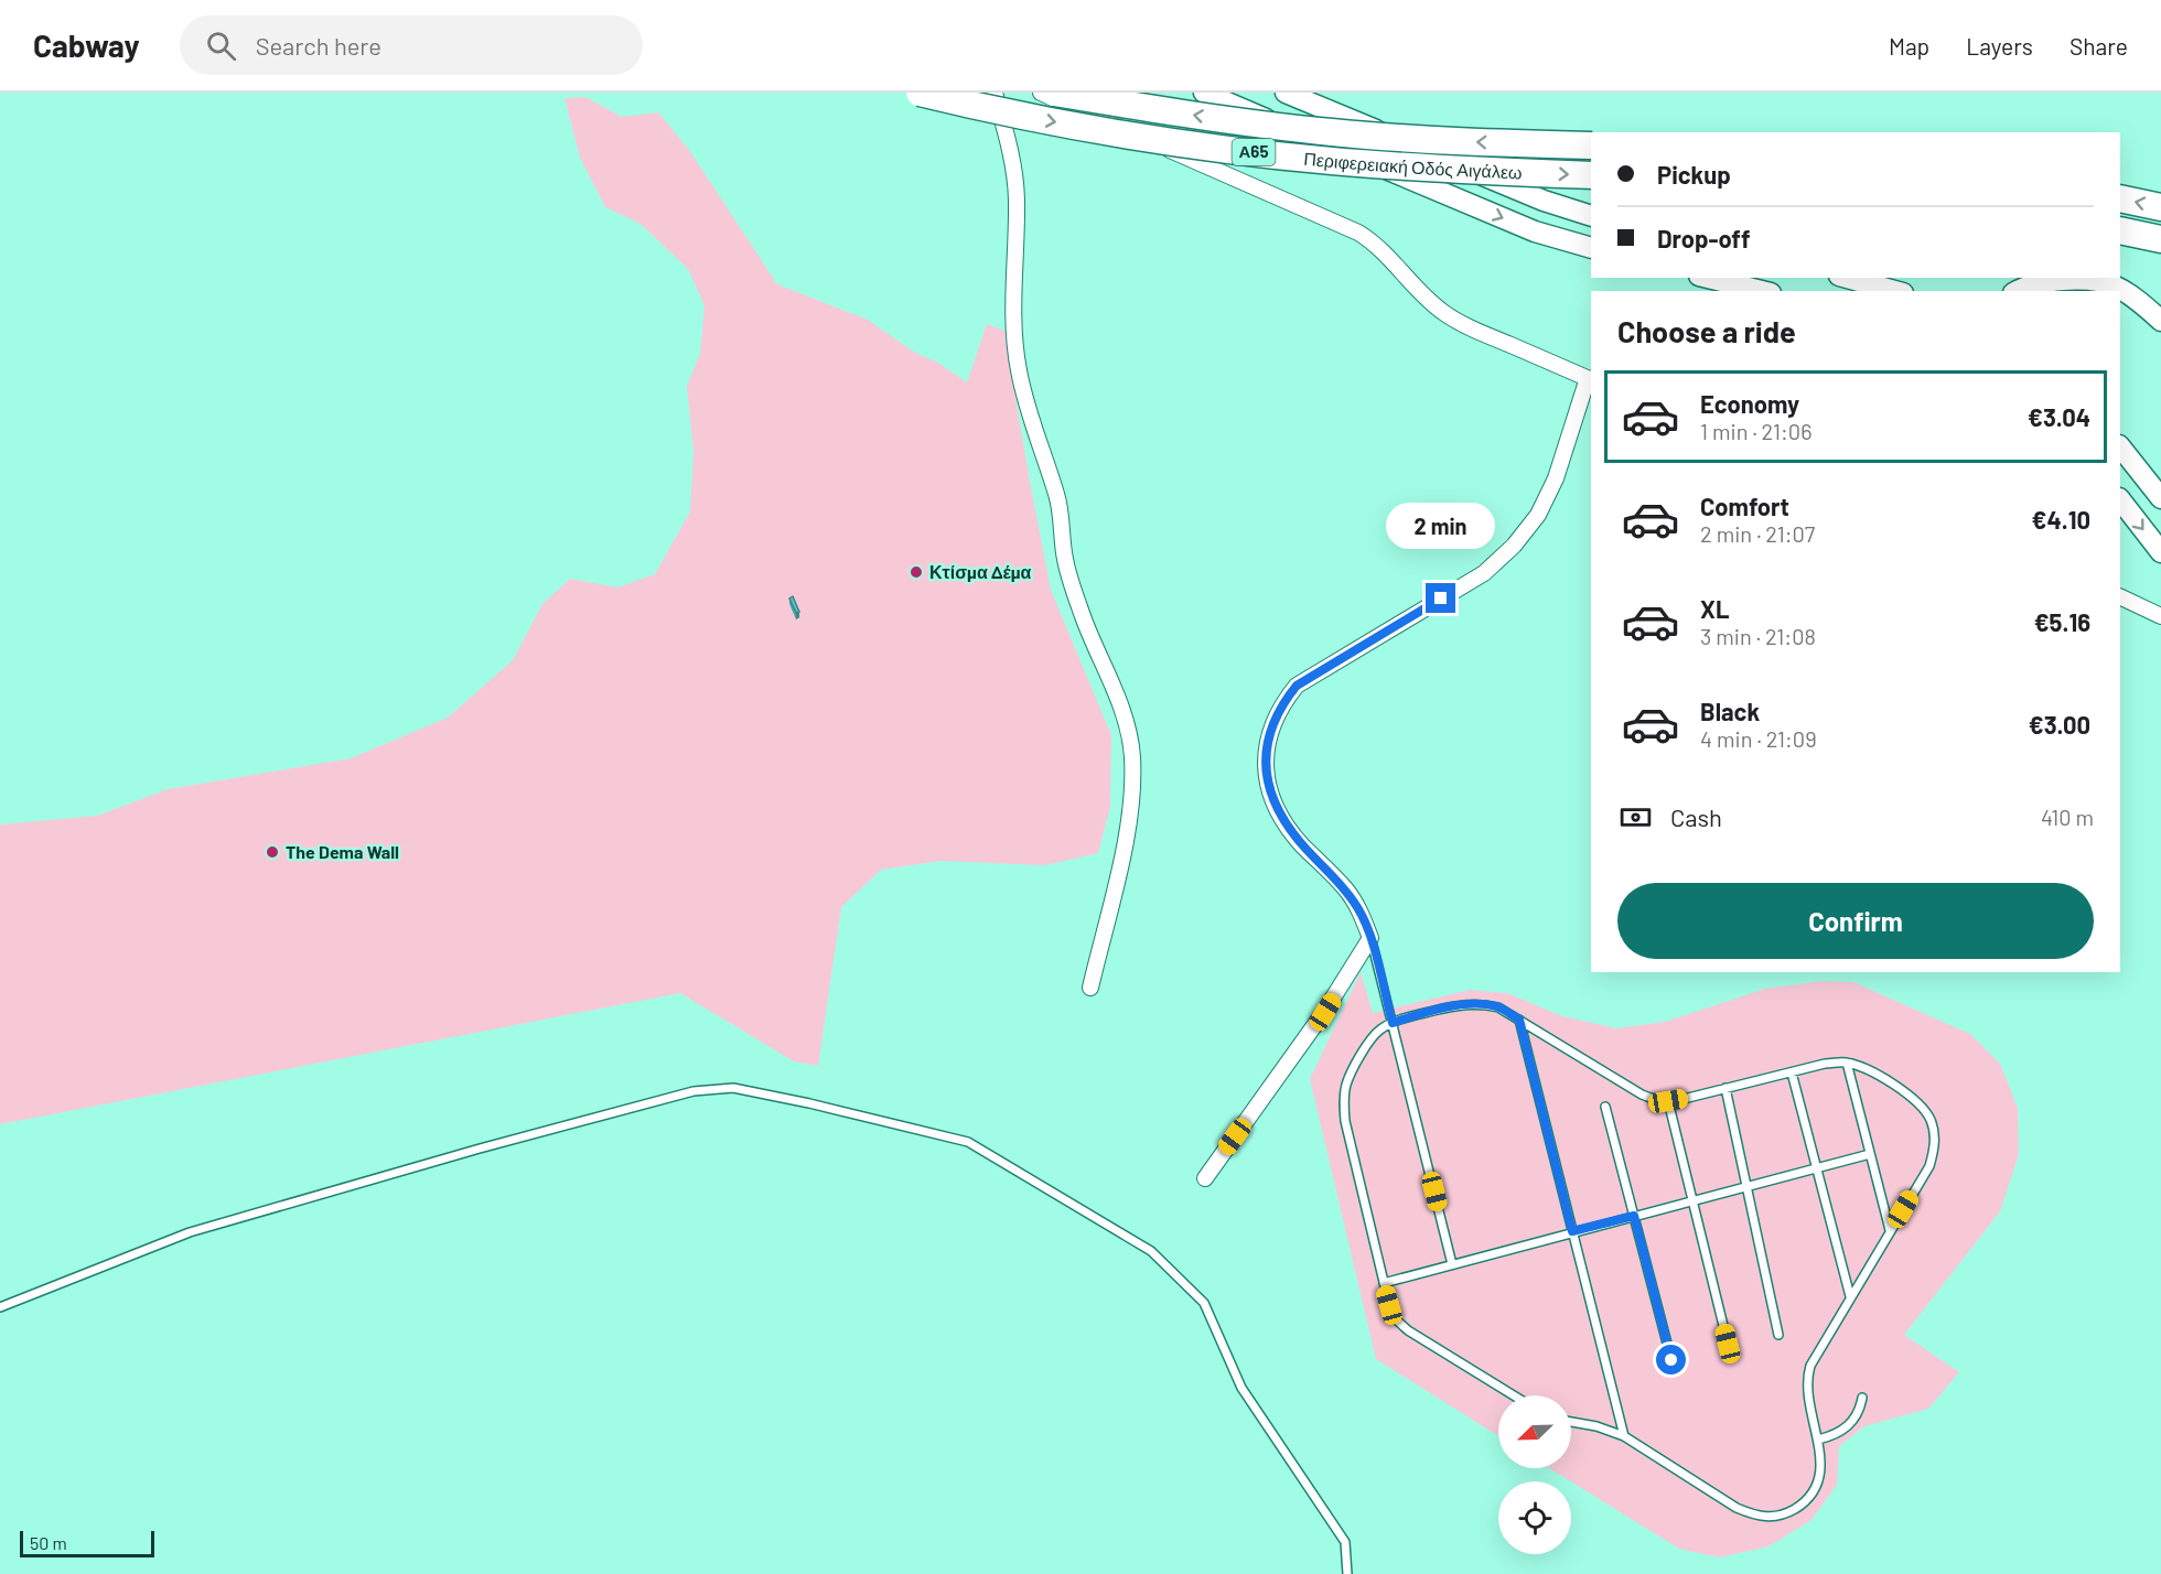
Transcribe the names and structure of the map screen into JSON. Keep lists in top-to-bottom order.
{
  "streets": {
    "highway": ["Α65", "Περιφερειακή Οδός Αιγάλεω"]
  },
  "places": ["Κτίσμα Δέμα", "The Dema Wall"],
  "scale_bar": "50 m",
  "north": "bottom left",
  "page": {
    "header": "Cabway",
    "search": "Search here",
    "nav": ["Map", "Layers", "Share"],
    "banner": ["Pickup", "Drop-off"],
    "heading": "Choose a ride",
    "list": [
      {
        "name": "Economy",
        "note": "1 min · 21:06",
        "value": "€3.04"
      },
      {
        "name": "Comfort",
        "note": "2 min · 21:07",
        "value": "€4.10"
      },
      {
        "name": "XL",
        "note": "3 min · 21:08",
        "value": "€5.16"
      },
      {
        "name": "Black",
        "note": "4 min · 21:09",
        "value": "€3.00"
      }
    ],
    "bubble": "2 min",
    "pay": ["Cash", "410 m"],
    "buttons": "Confirm",
    "scale": "50 m"
  }
}
